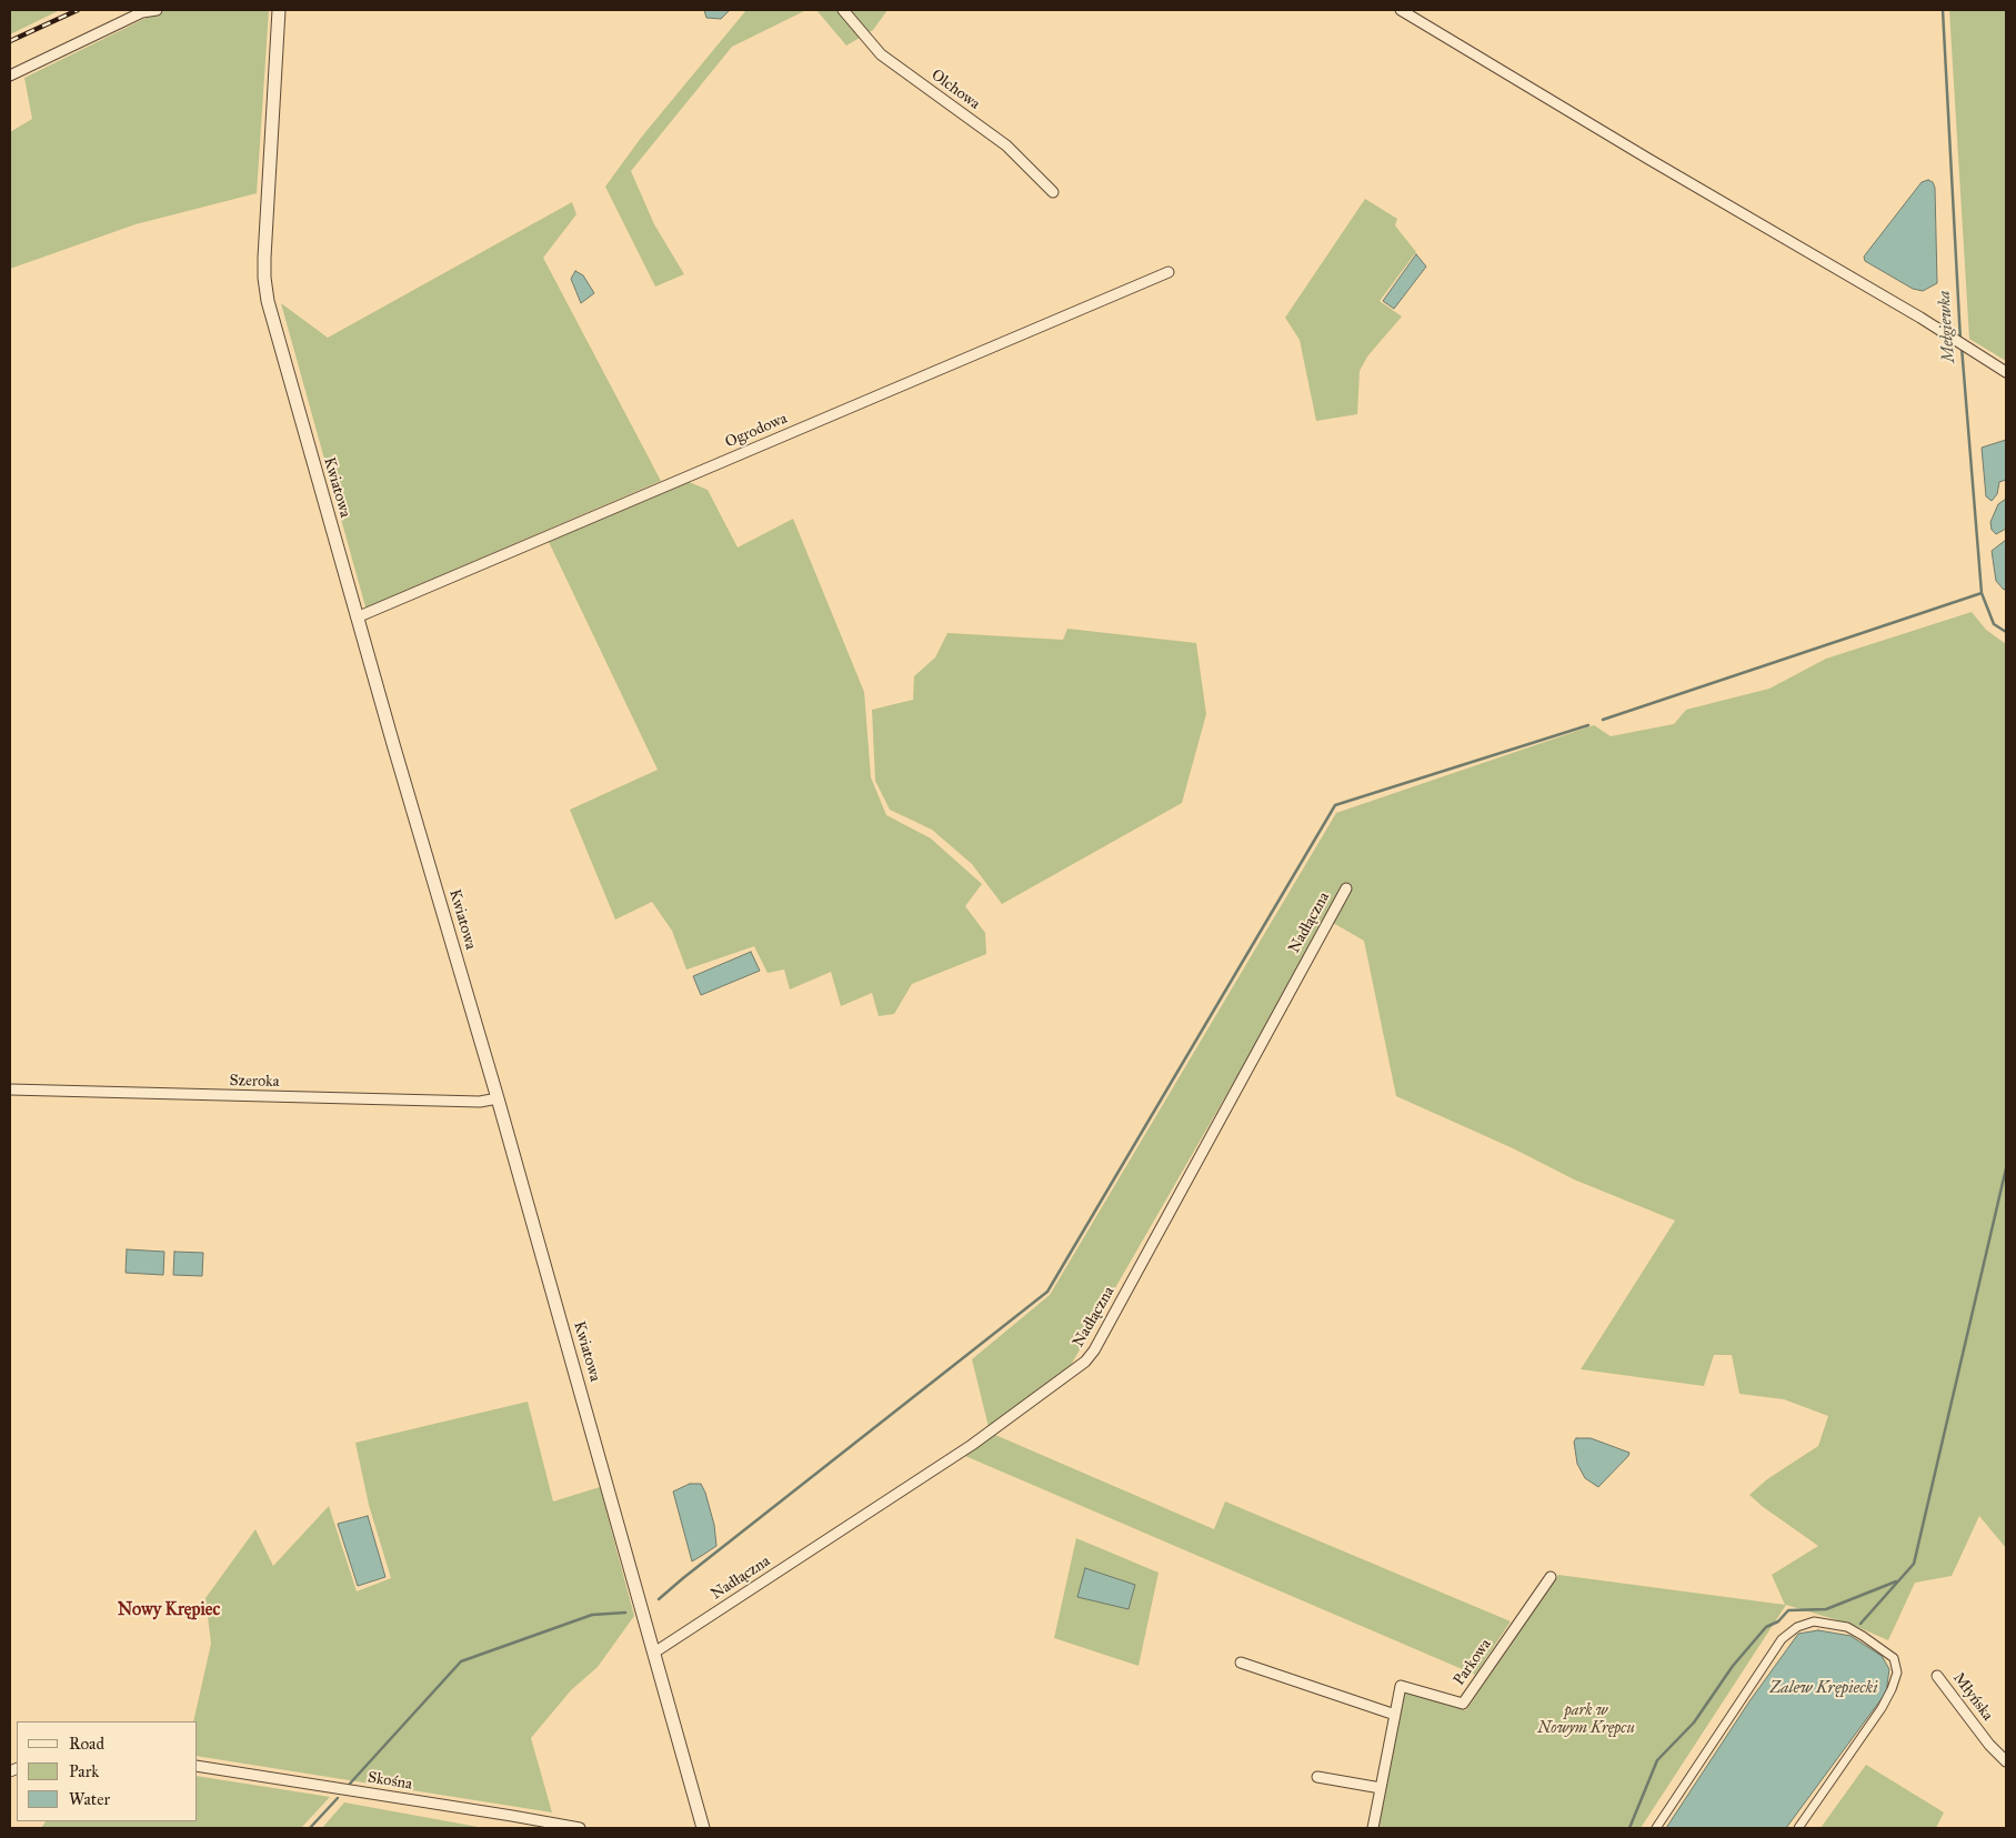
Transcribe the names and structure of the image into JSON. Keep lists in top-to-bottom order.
{
  "streets": {
    "street": [
      "Olchowa",
      "Ogrodowa",
      "Kwiatowa",
      "Nadłączna",
      "Szeroka",
      "Parkowa",
      "Młyńska",
      "Skośna"
    ]
  },
  "crossings": [
    ["Ogrodowa", "Kwiatowa"],
    ["Kwiatowa", "Nadłączna"],
    ["Kwiatowa", "Szeroka"]
  ],
  "districts": ["Nowy Krępiec"],
  "water": ["Mełgiewka", "Zalew Krępiecki"],
  "parks": ["park w Nowym Krępcu"],
  "legend": ["Road", "Park", "Water"]
}
